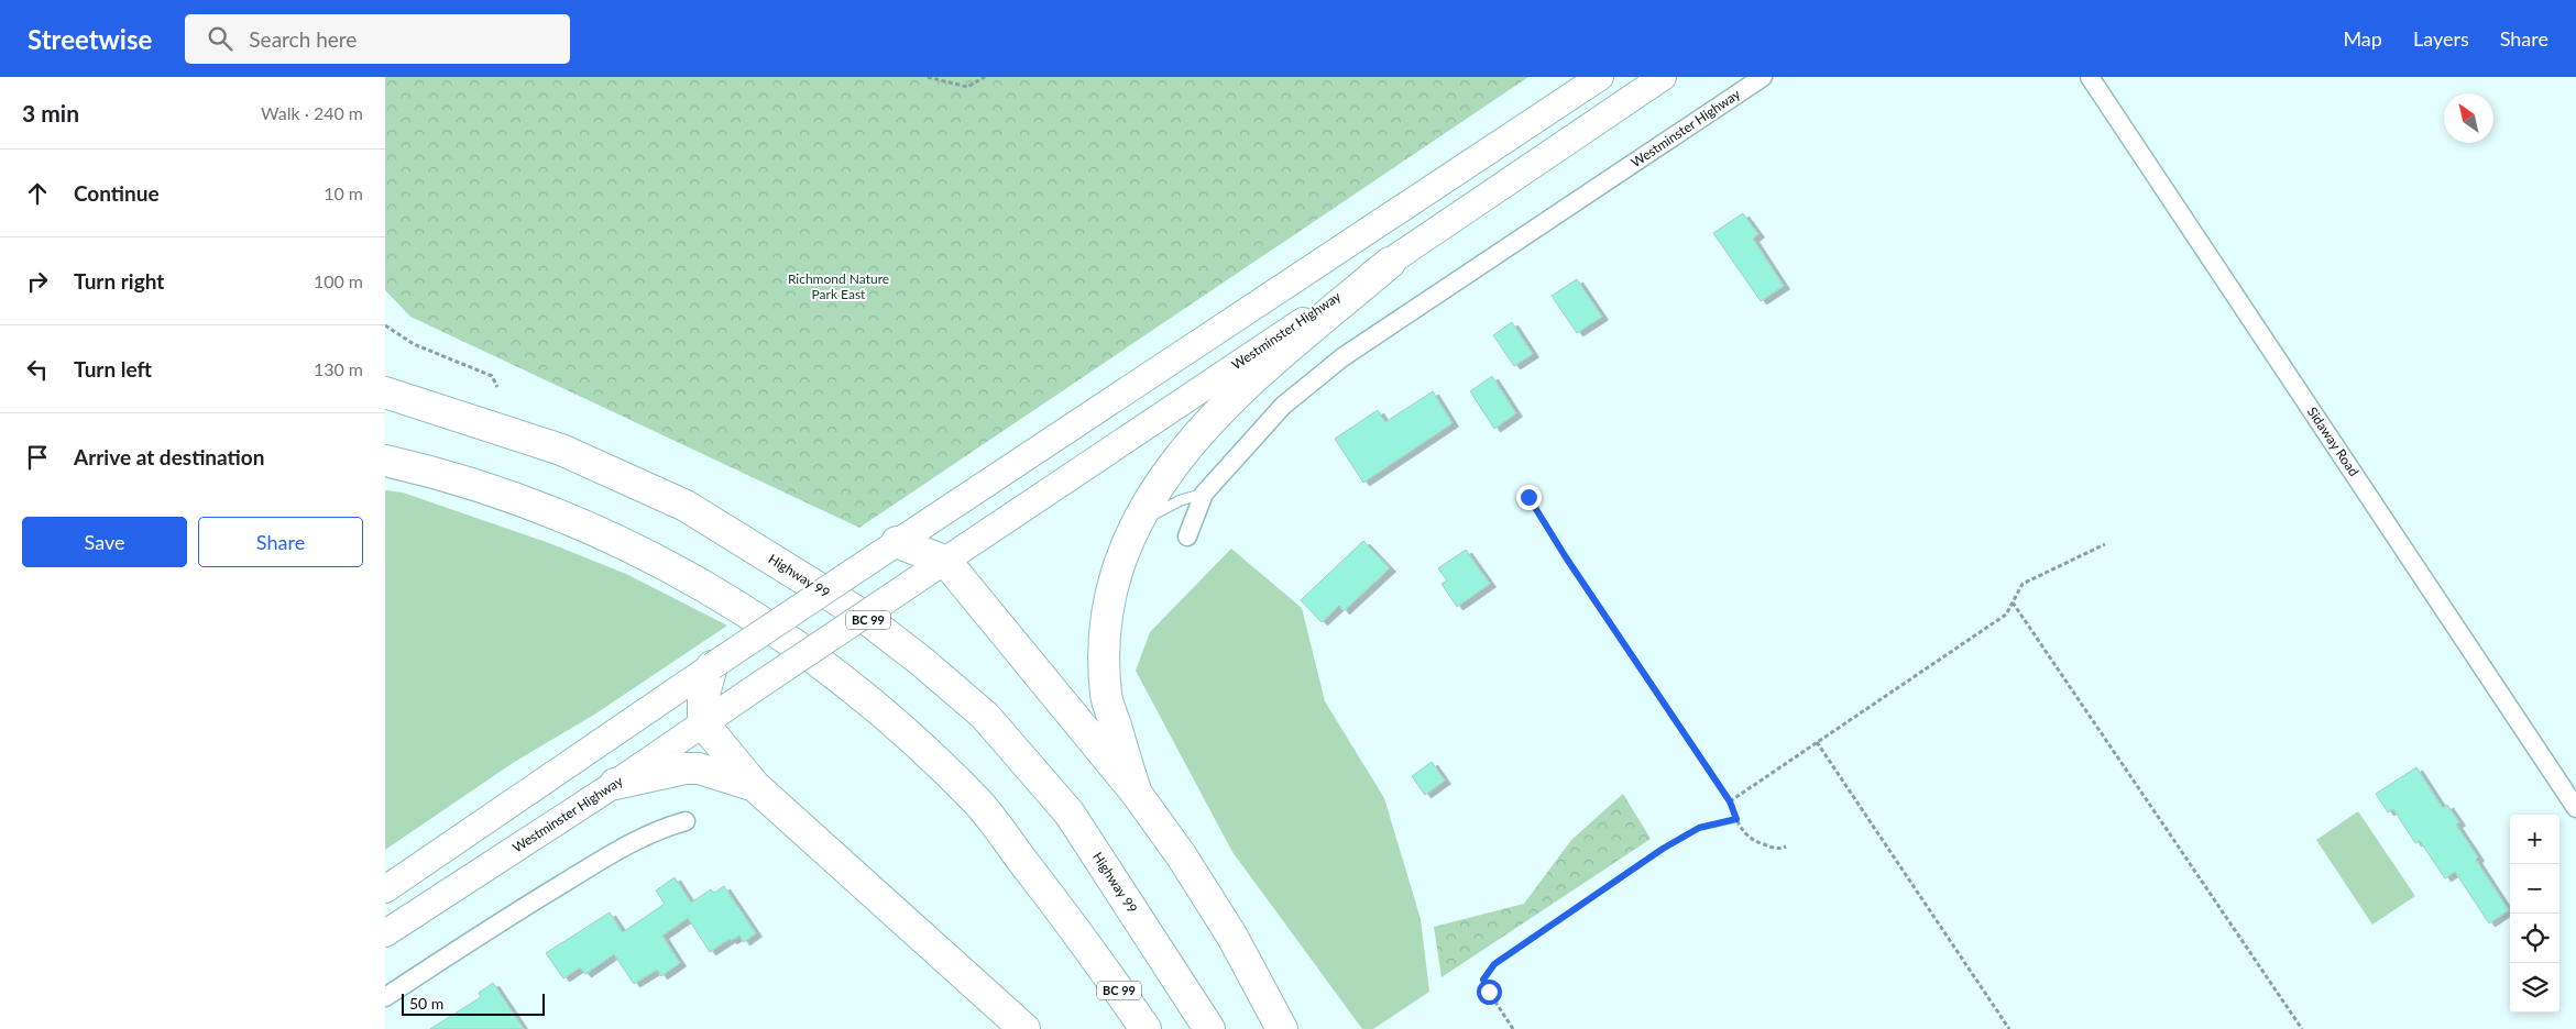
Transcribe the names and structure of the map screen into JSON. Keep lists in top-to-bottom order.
{
  "streets": {
    "highway": ["Highway 99", "BC 99"],
    "main road": ["Westminster Highway"],
    "street": ["Sidaway Road"]
  },
  "parks": ["Richmond Nature Park East"],
  "scale_bar": "50 m",
  "north": "top left",
  "page": {
    "header": "Streetwise",
    "search": "Search here",
    "nav": ["Map", "Layers", "Share"],
    "heading": ["3 min", "Walk · 240 m"],
    "list": [
      ["Continue", "10 m"],
      ["Turn right", "100 m"],
      ["Turn left", "130 m"],
      "Arrive at destination"
    ],
    "buttons": ["Save", "Share"],
    "map_buttons": ["+", "−"],
    "scale": "50 m"
  }
}
